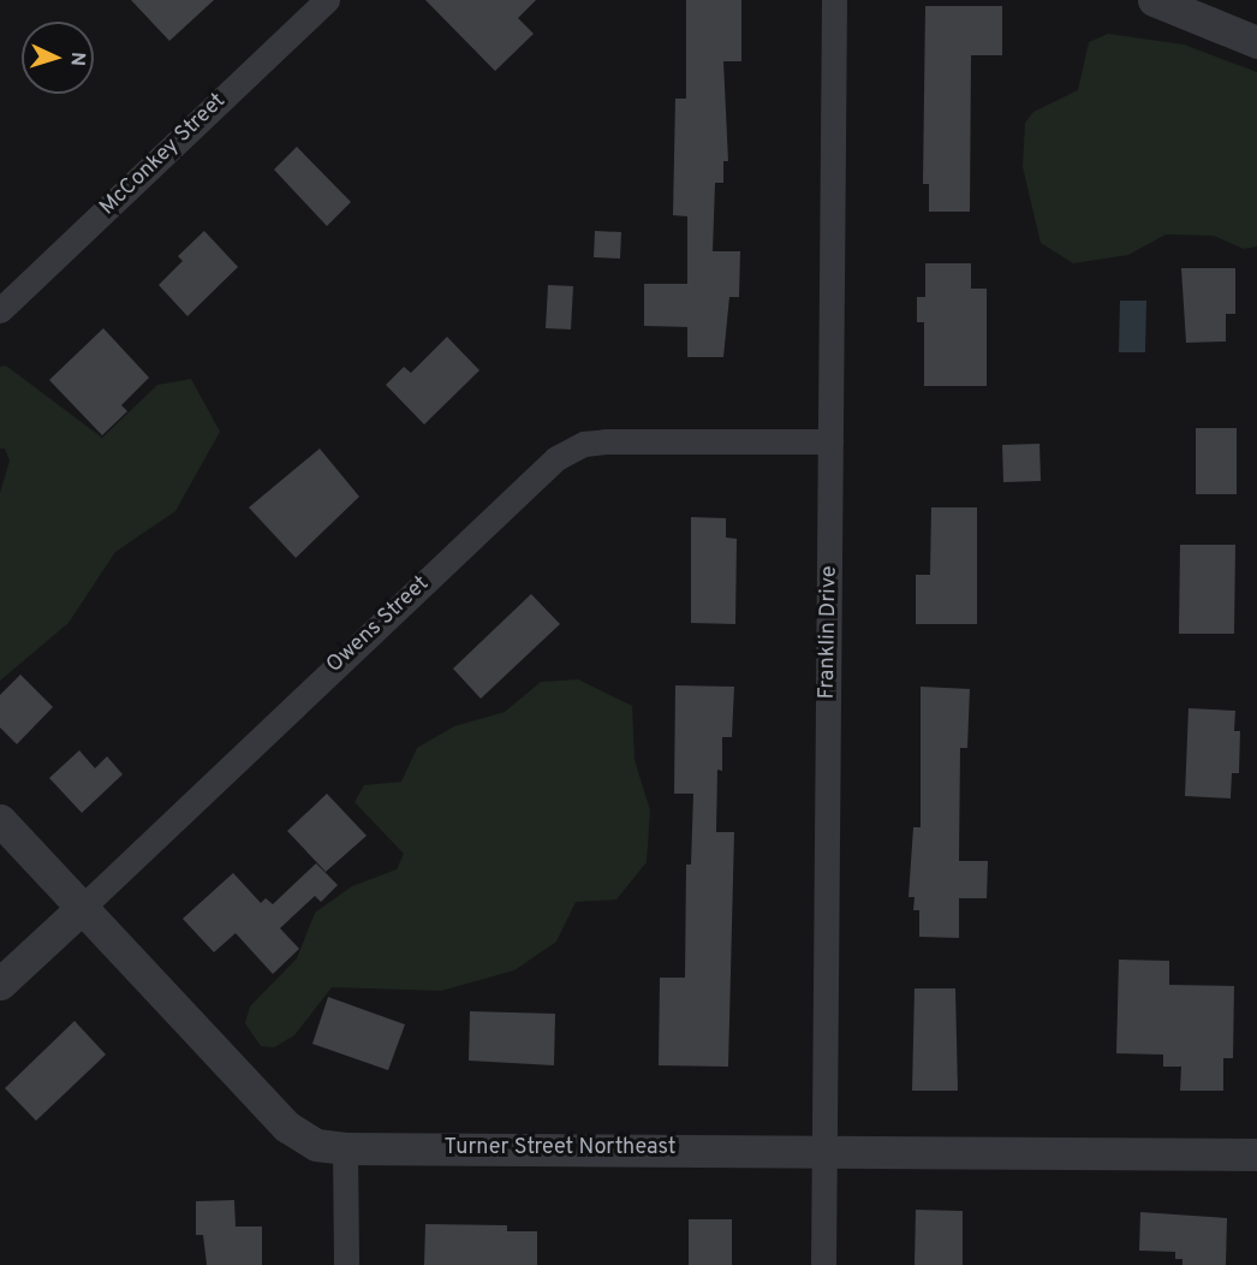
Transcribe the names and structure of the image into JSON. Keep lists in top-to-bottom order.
{
  "streets": {
    "street": [
      "McConkey Street",
      "Owens Street",
      "Franklin Drive",
      "Turner Street Northeast"
    ]
  },
  "crossings": [
    ["Owens Street", "Franklin Drive"],
    ["Owens Street", "Turner Street Northeast"],
    ["Franklin Drive", "Turner Street Northeast"]
  ],
  "north": "right"
}
